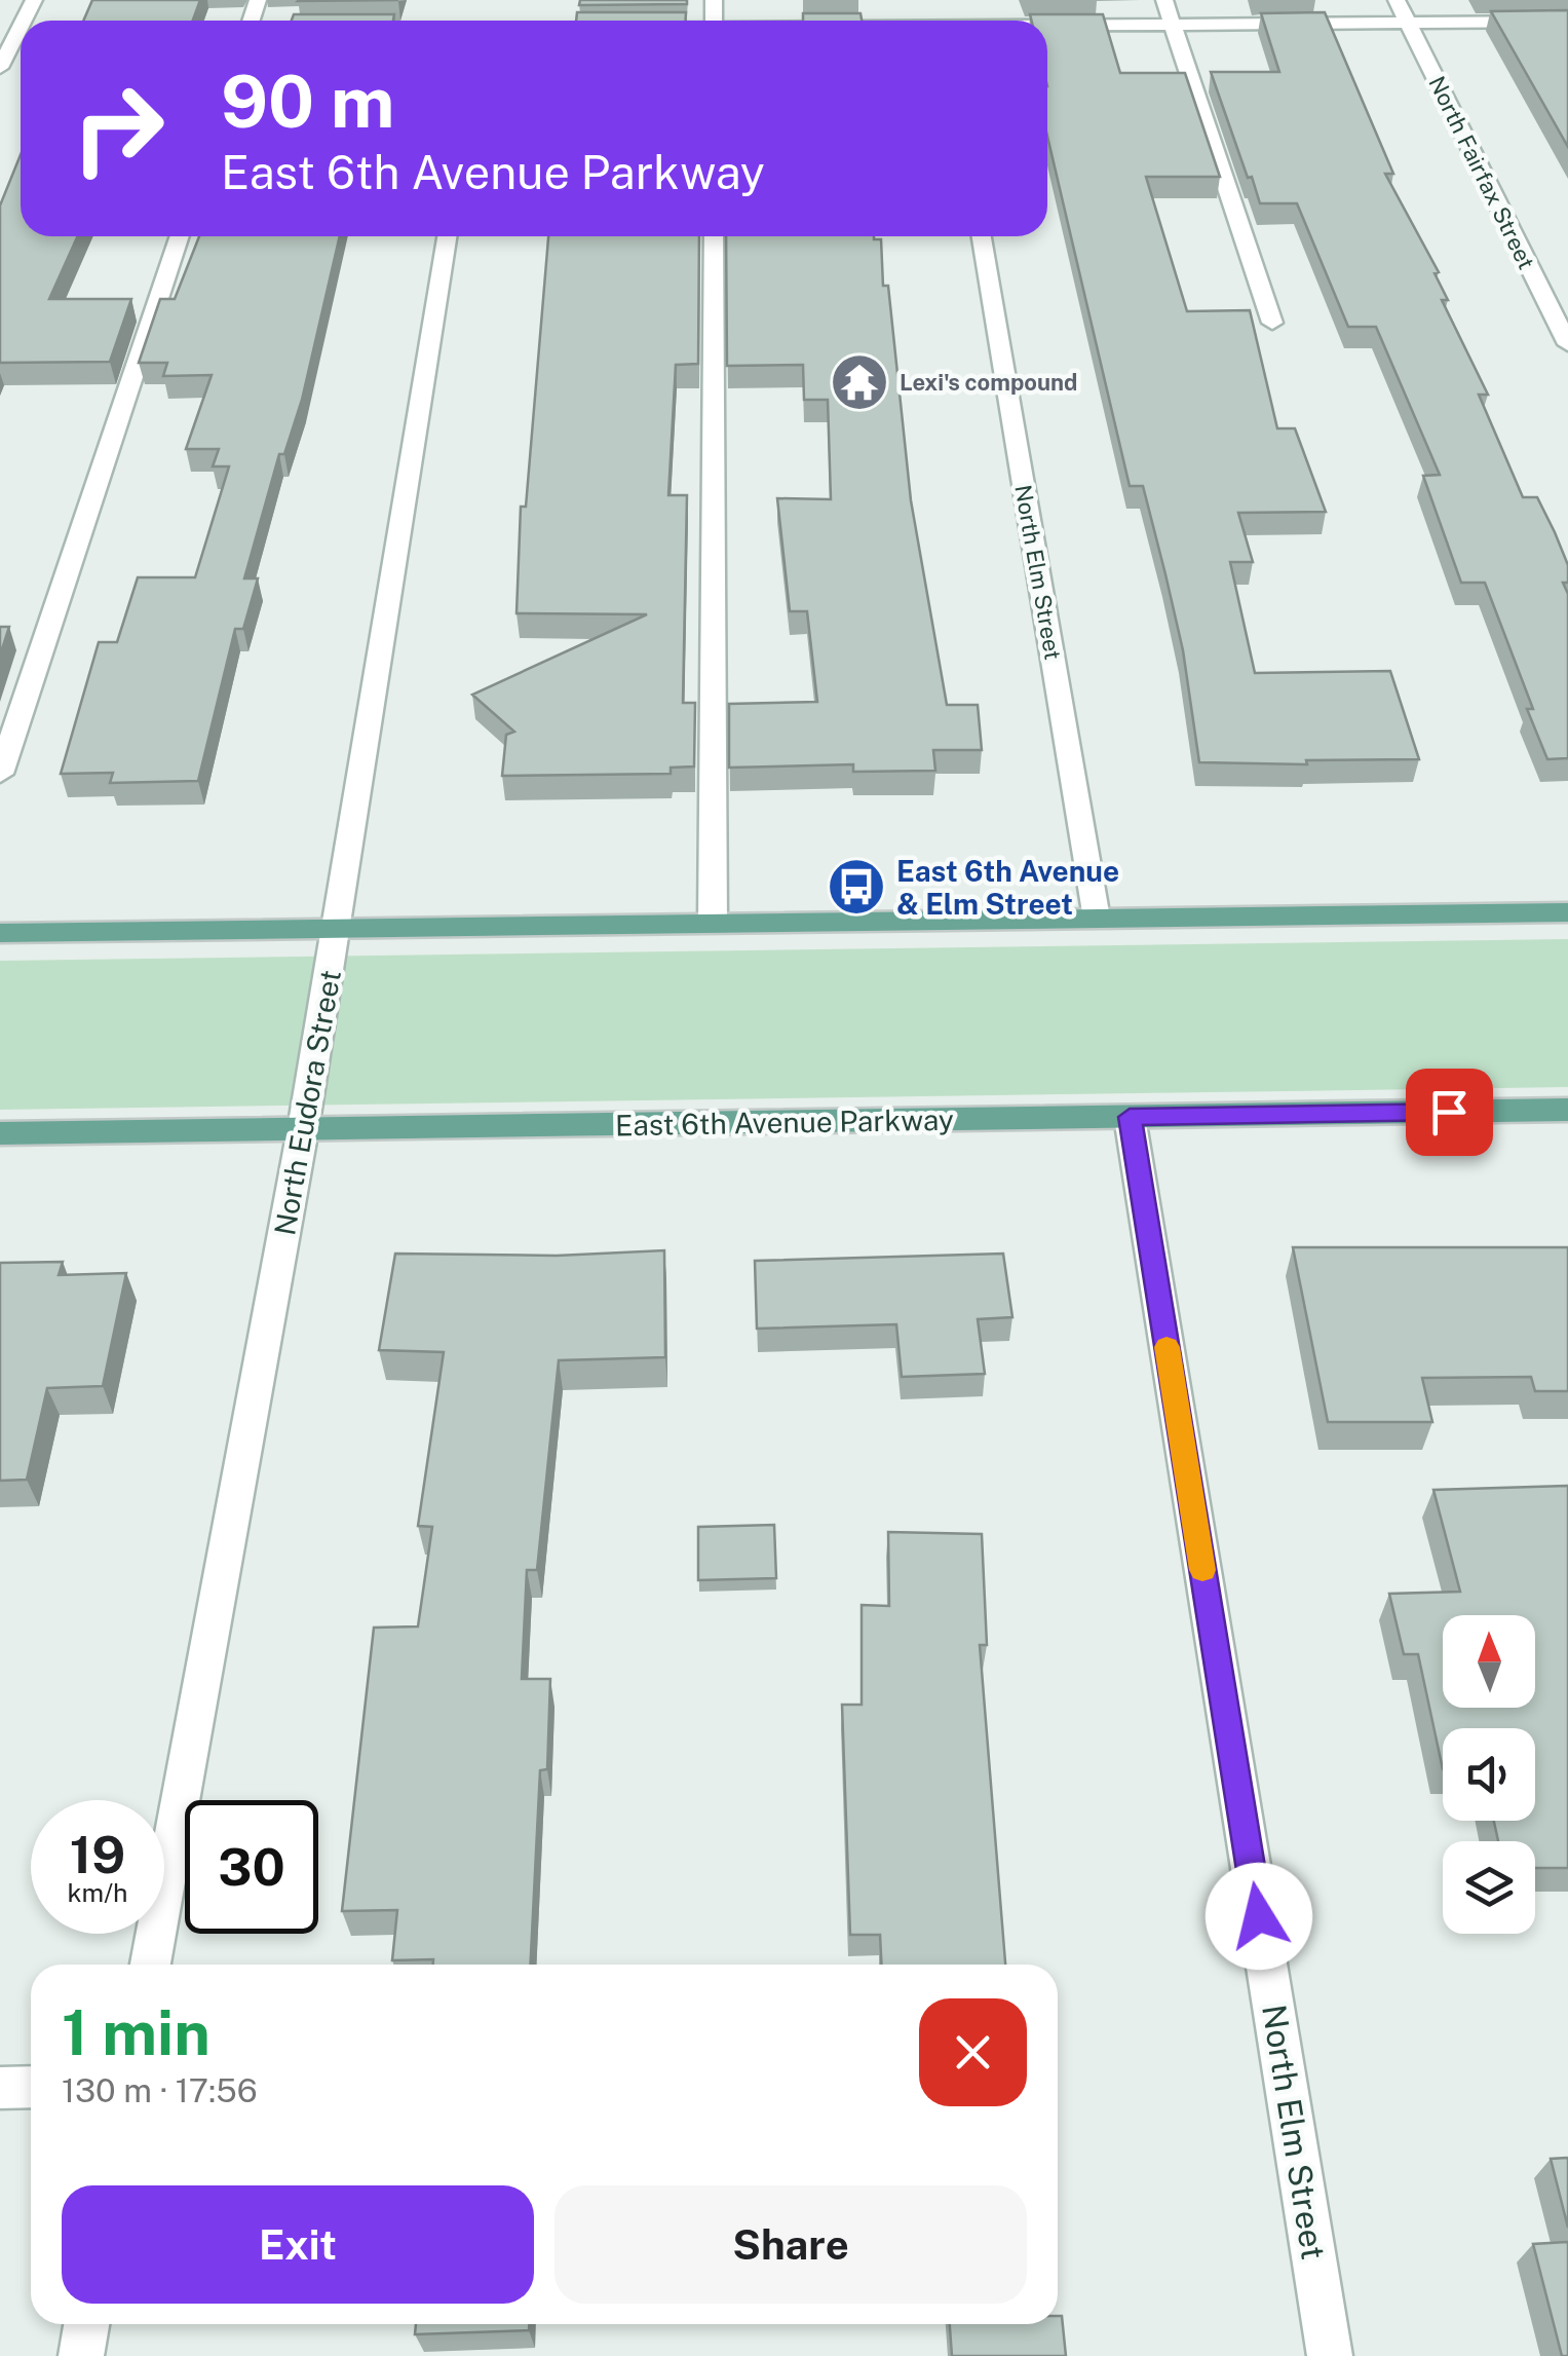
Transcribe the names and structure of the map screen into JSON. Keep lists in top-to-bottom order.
{
  "streets": {
    "main road": ["East 6th Avenue Parkway"],
    "street": ["North Fairfax Street", "North Elm Street", "North Eudora Street"]
  },
  "crossings": [
    ["North Elm Street", "East 6th Avenue Parkway"],
    ["North Eudora Street", "East 6th Avenue Parkway"]
  ],
  "places": {
    "temple": ["Lexi's compound"],
    "bus stop": ["East 6th Avenue & Elm Street"]
  },
  "north": "top",
  "page": {
    "turn": ["90 m", "East 6th Avenue Parkway"],
    "speed": "19 km/h",
    "limit": "30",
    "heading": ["1 min", "130 m · 17:56"],
    "buttons": ["Exit", "Share"]
  }
}
